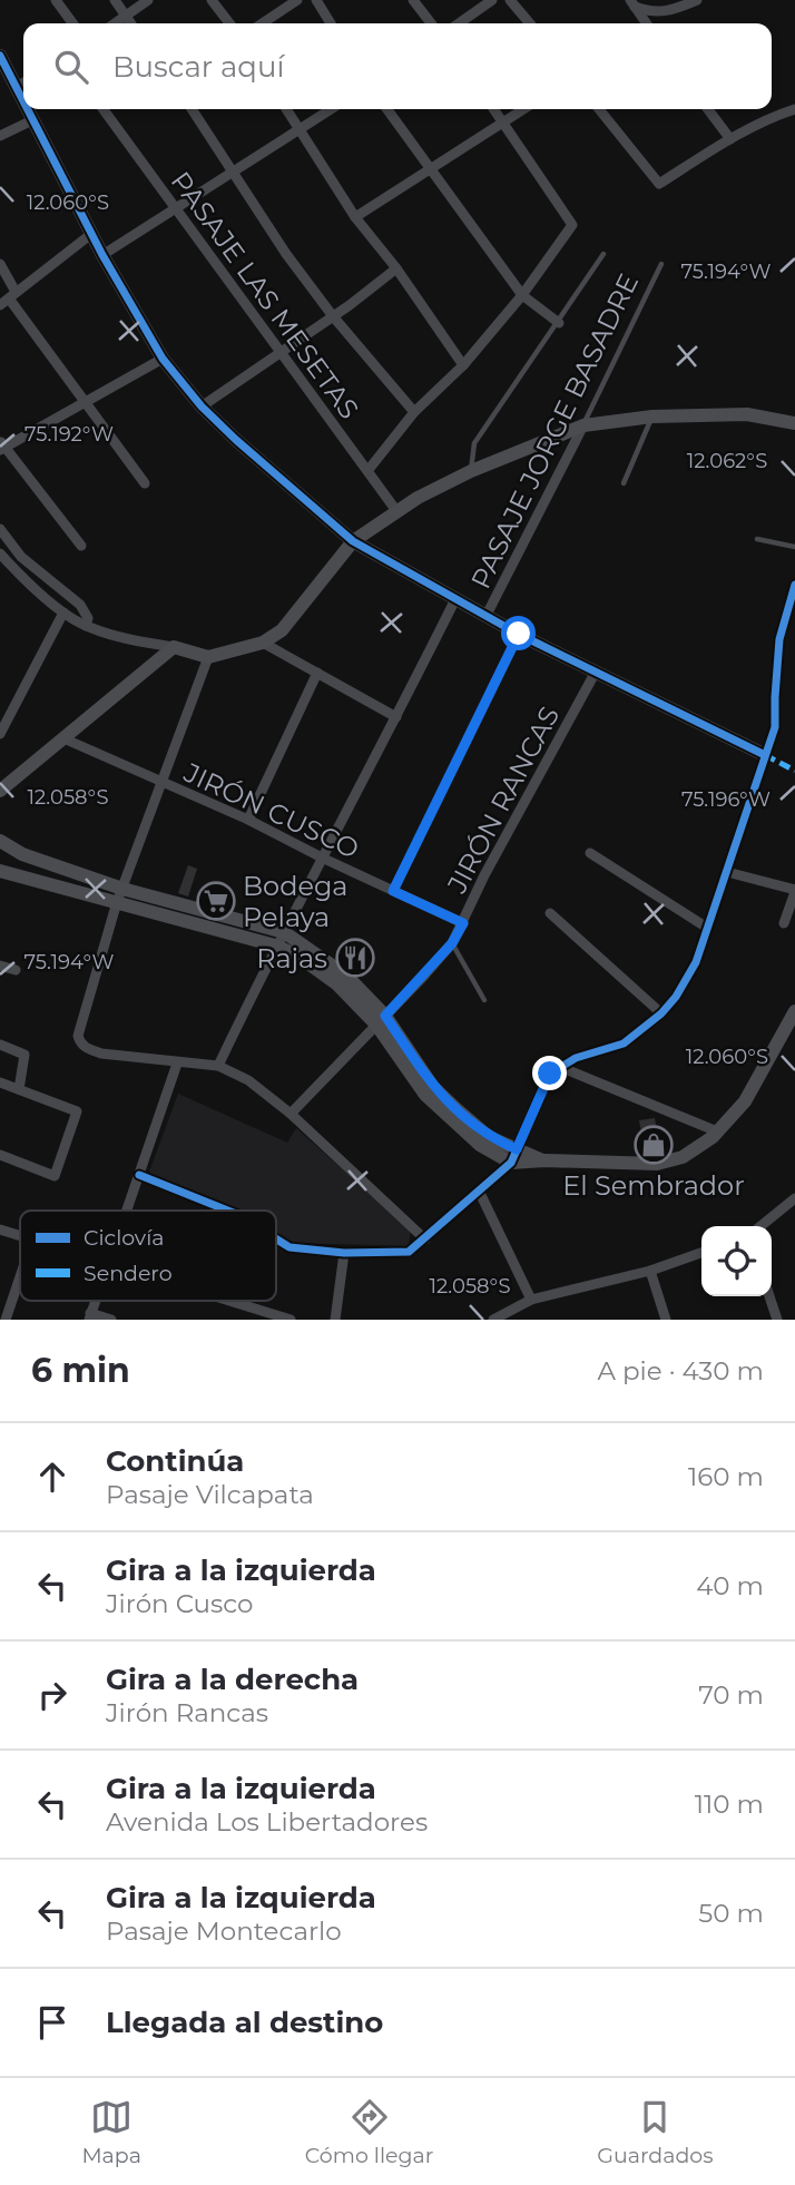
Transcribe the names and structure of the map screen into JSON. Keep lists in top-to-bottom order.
{
  "streets": {
    "street": [
      "PASAJE LAS MESETAS",
      "PASAJE JORGE BASADRE",
      "JIRÓN RANCAS",
      "JIRÓN CUSCO"
    ]
  },
  "crossings": [
    ["JIRÓN RANCAS", "JIRÓN CUSCO"]
  ],
  "places": {
    "supermarket": ["Bodega Pelaya"],
    "restaurant": ["Rajas"],
    "shop": ["El Sembrador"]
  },
  "legend": ["Ciclovía", "Sendero"],
  "page": {
    "search": "Buscar aquí",
    "heading": ["6 min", "A pie · 430 m"],
    "list": [
      ["Continúa", "Pasaje Vilcapata", "160 m"],
      ["Gira a la izquierda", "Jirón Cusco", "40 m"],
      ["Gira a la derecha", "Jirón Rancas", "70 m"],
      ["Gira a la izquierda", "Avenida Los Libertadores", "110 m"],
      ["Gira a la izquierda", "Pasaje Montecarlo", "50 m"],
      "Llegada al destino"
    ],
    "nav": ["Mapa", "Cómo llegar", "Guardados"]
  },
  "coordinates": [
    "12.060°S",
    "75.194°W",
    "75.192°W",
    "12.062°S",
    "12.058°S",
    "75.196°W"
  ]
}
